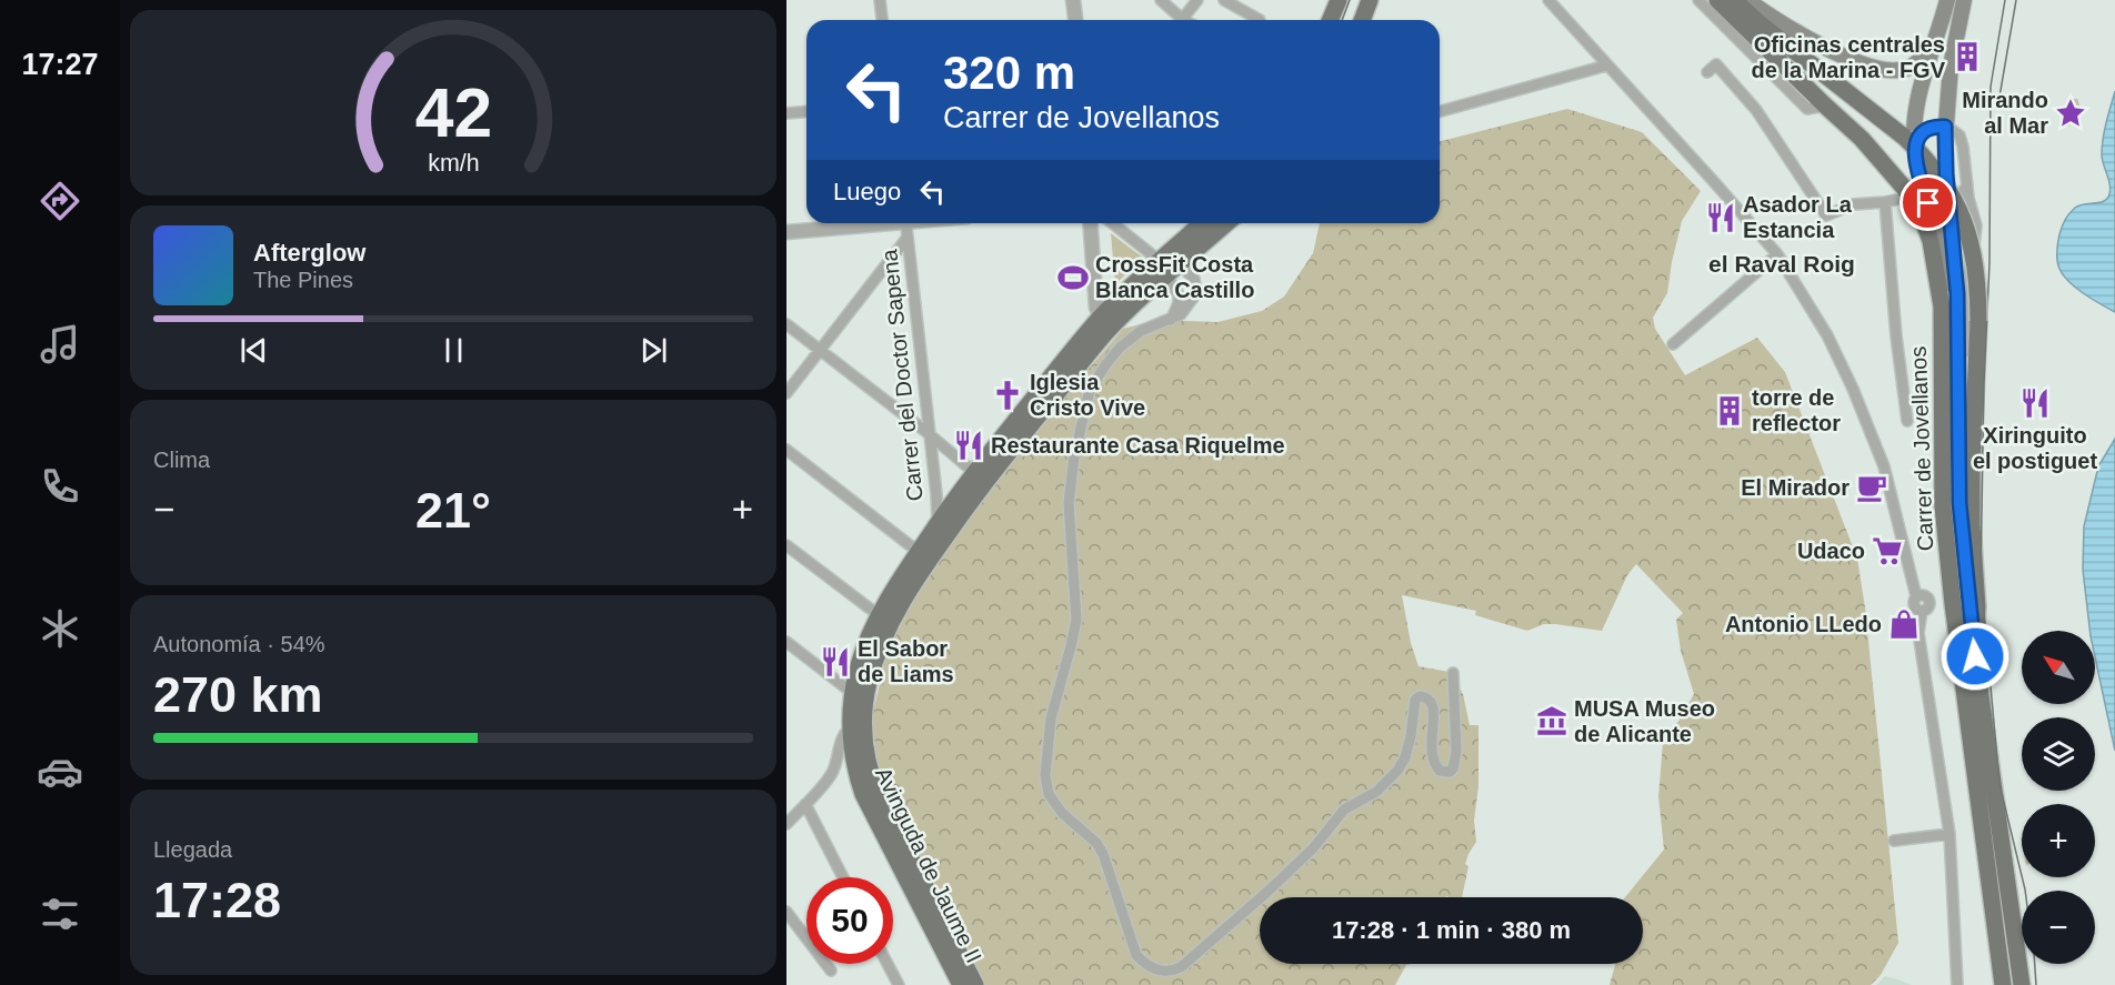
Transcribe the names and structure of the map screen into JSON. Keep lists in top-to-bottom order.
{
  "streets": {
    "main road": ["Carrer de Jovellanos", "Avinguda de Jaume II"],
    "street": ["Carrer del Doctor Sapena"]
  },
  "districts": ["el Raval Roig"],
  "places": {
    "building": ["Oficinas centrales de la Marina - FGV", "torre de reflector"],
    "place": ["Mirando al Mar"],
    "restaurant": [
      "Asador La Estancia",
      "Xiringuito el postiguet",
      "Restaurante Casa Riquelme",
      "El Sabor de Liams"
    ],
    "sports": ["CrossFit Costa Blanca Castillo"],
    "church": ["Iglesia Cristo Vive"],
    "cafe": ["El Mirador"],
    "supermarket": ["Udaco"],
    "shop": ["Antonio LLedo"],
    "museum": ["MUSA Museo de Alicante"]
  },
  "north": "top left",
  "page": {
    "tabs": "17:27",
    "turn": ["320 m", "Carrer de Jovellanos"],
    "then": "Luego",
    "song": ["Afterglow", "The Pines"],
    "tile": [
      "Clima",
      ["Autonomía · 54%", "270 km"],
      ["Llegada", "17:28"]
    ],
    "heat": ["−", "21°", "+"],
    "map_buttons": ["+", "−"],
    "limit": "50",
    "trip": "17:28 · 1 min · 380 m",
    "gauge": ["42", "km/h"]
  }
}
